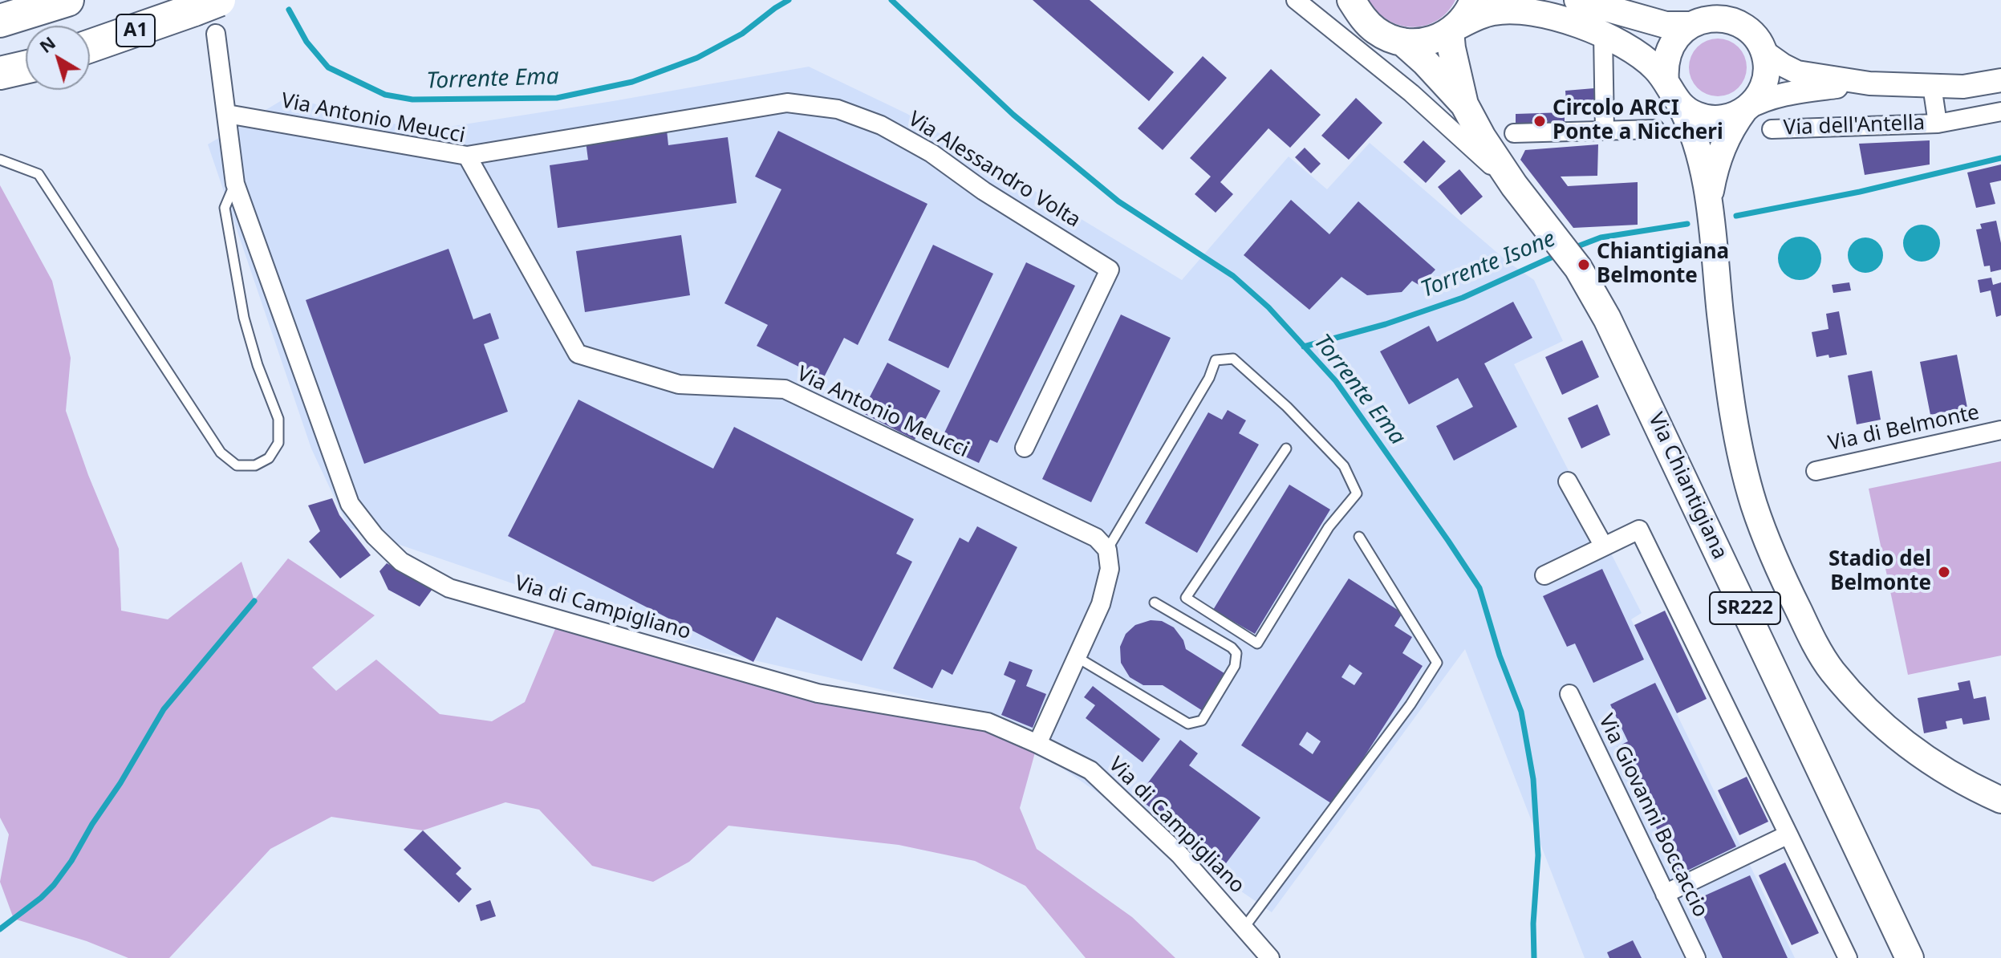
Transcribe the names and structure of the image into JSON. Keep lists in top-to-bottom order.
{
  "streets": {
    "highway": ["A1"],
    "main road": ["Via dell'Antella", "Via Chiantigiana", "SR222"],
    "street": [
      "Via Antonio Meucci",
      "Via Alessandro Volta",
      "Via di Belmonte",
      "Via di Campigliano",
      "Via Giovanni Boccaccio"
    ]
  },
  "crossings": [
    ["Via Antonio Meucci", "Via Alessandro Volta"],
    ["Via Antonio Meucci", "Via di Campigliano"]
  ],
  "water": ["Torrente Ema", "Torrente Isone"],
  "places": ["Circolo ARCI Ponte a Niccheri", "Chiantigiana Belmonte", "Stadio del Belmonte"],
  "north": "top left"
}
